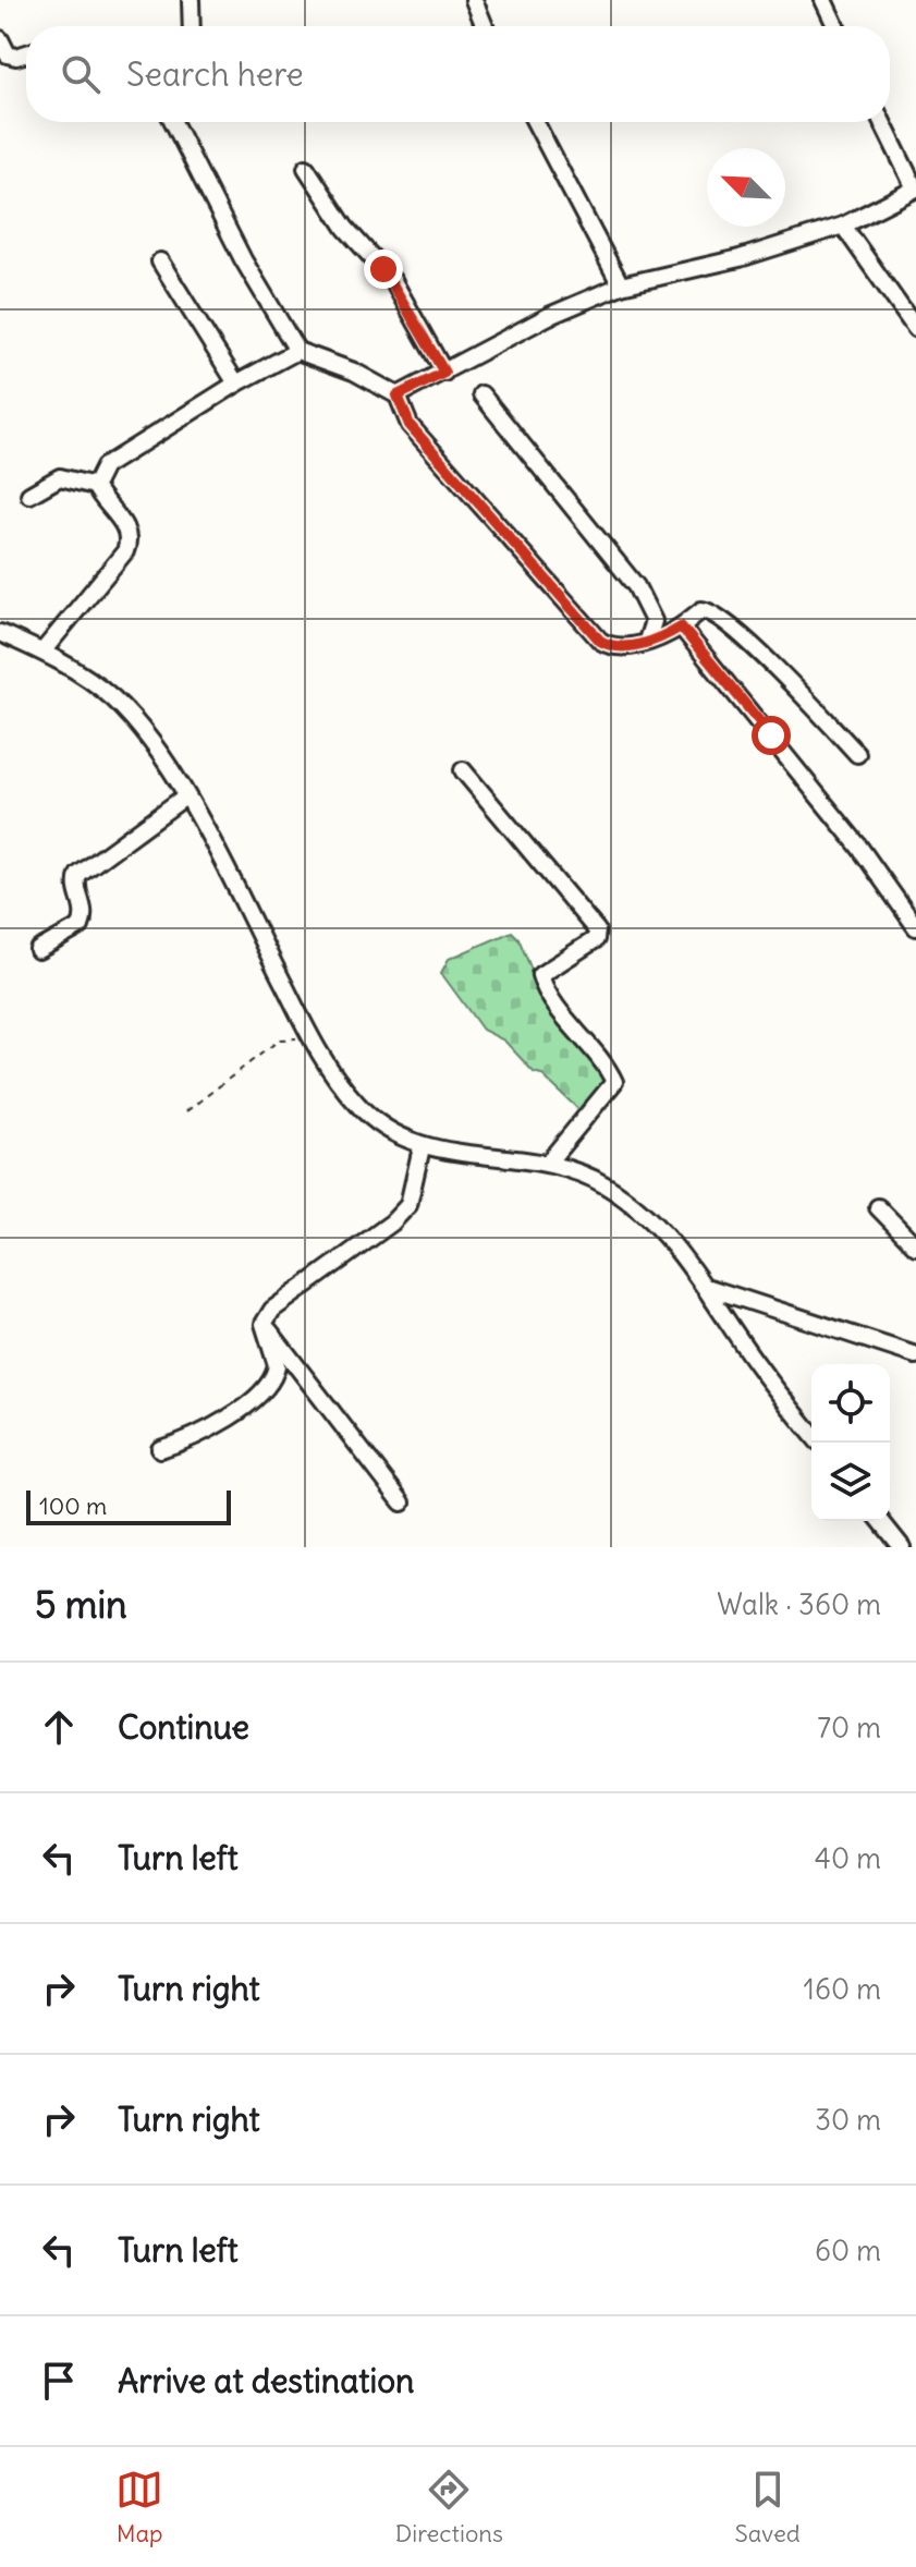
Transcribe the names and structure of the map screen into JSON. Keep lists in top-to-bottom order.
{
  "scale_bar": "100 m",
  "north": "top left",
  "page": {
    "search": "Search here",
    "scale": "100 m",
    "heading": ["5 min", "Walk · 360 m"],
    "list": [
      ["Continue", "70 m"],
      ["Turn left", "40 m"],
      ["Turn right", "160 m"],
      ["Turn right", "30 m"],
      ["Turn left", "60 m"],
      "Arrive at destination"
    ],
    "nav": ["Map", "Directions", "Saved"]
  }
}
